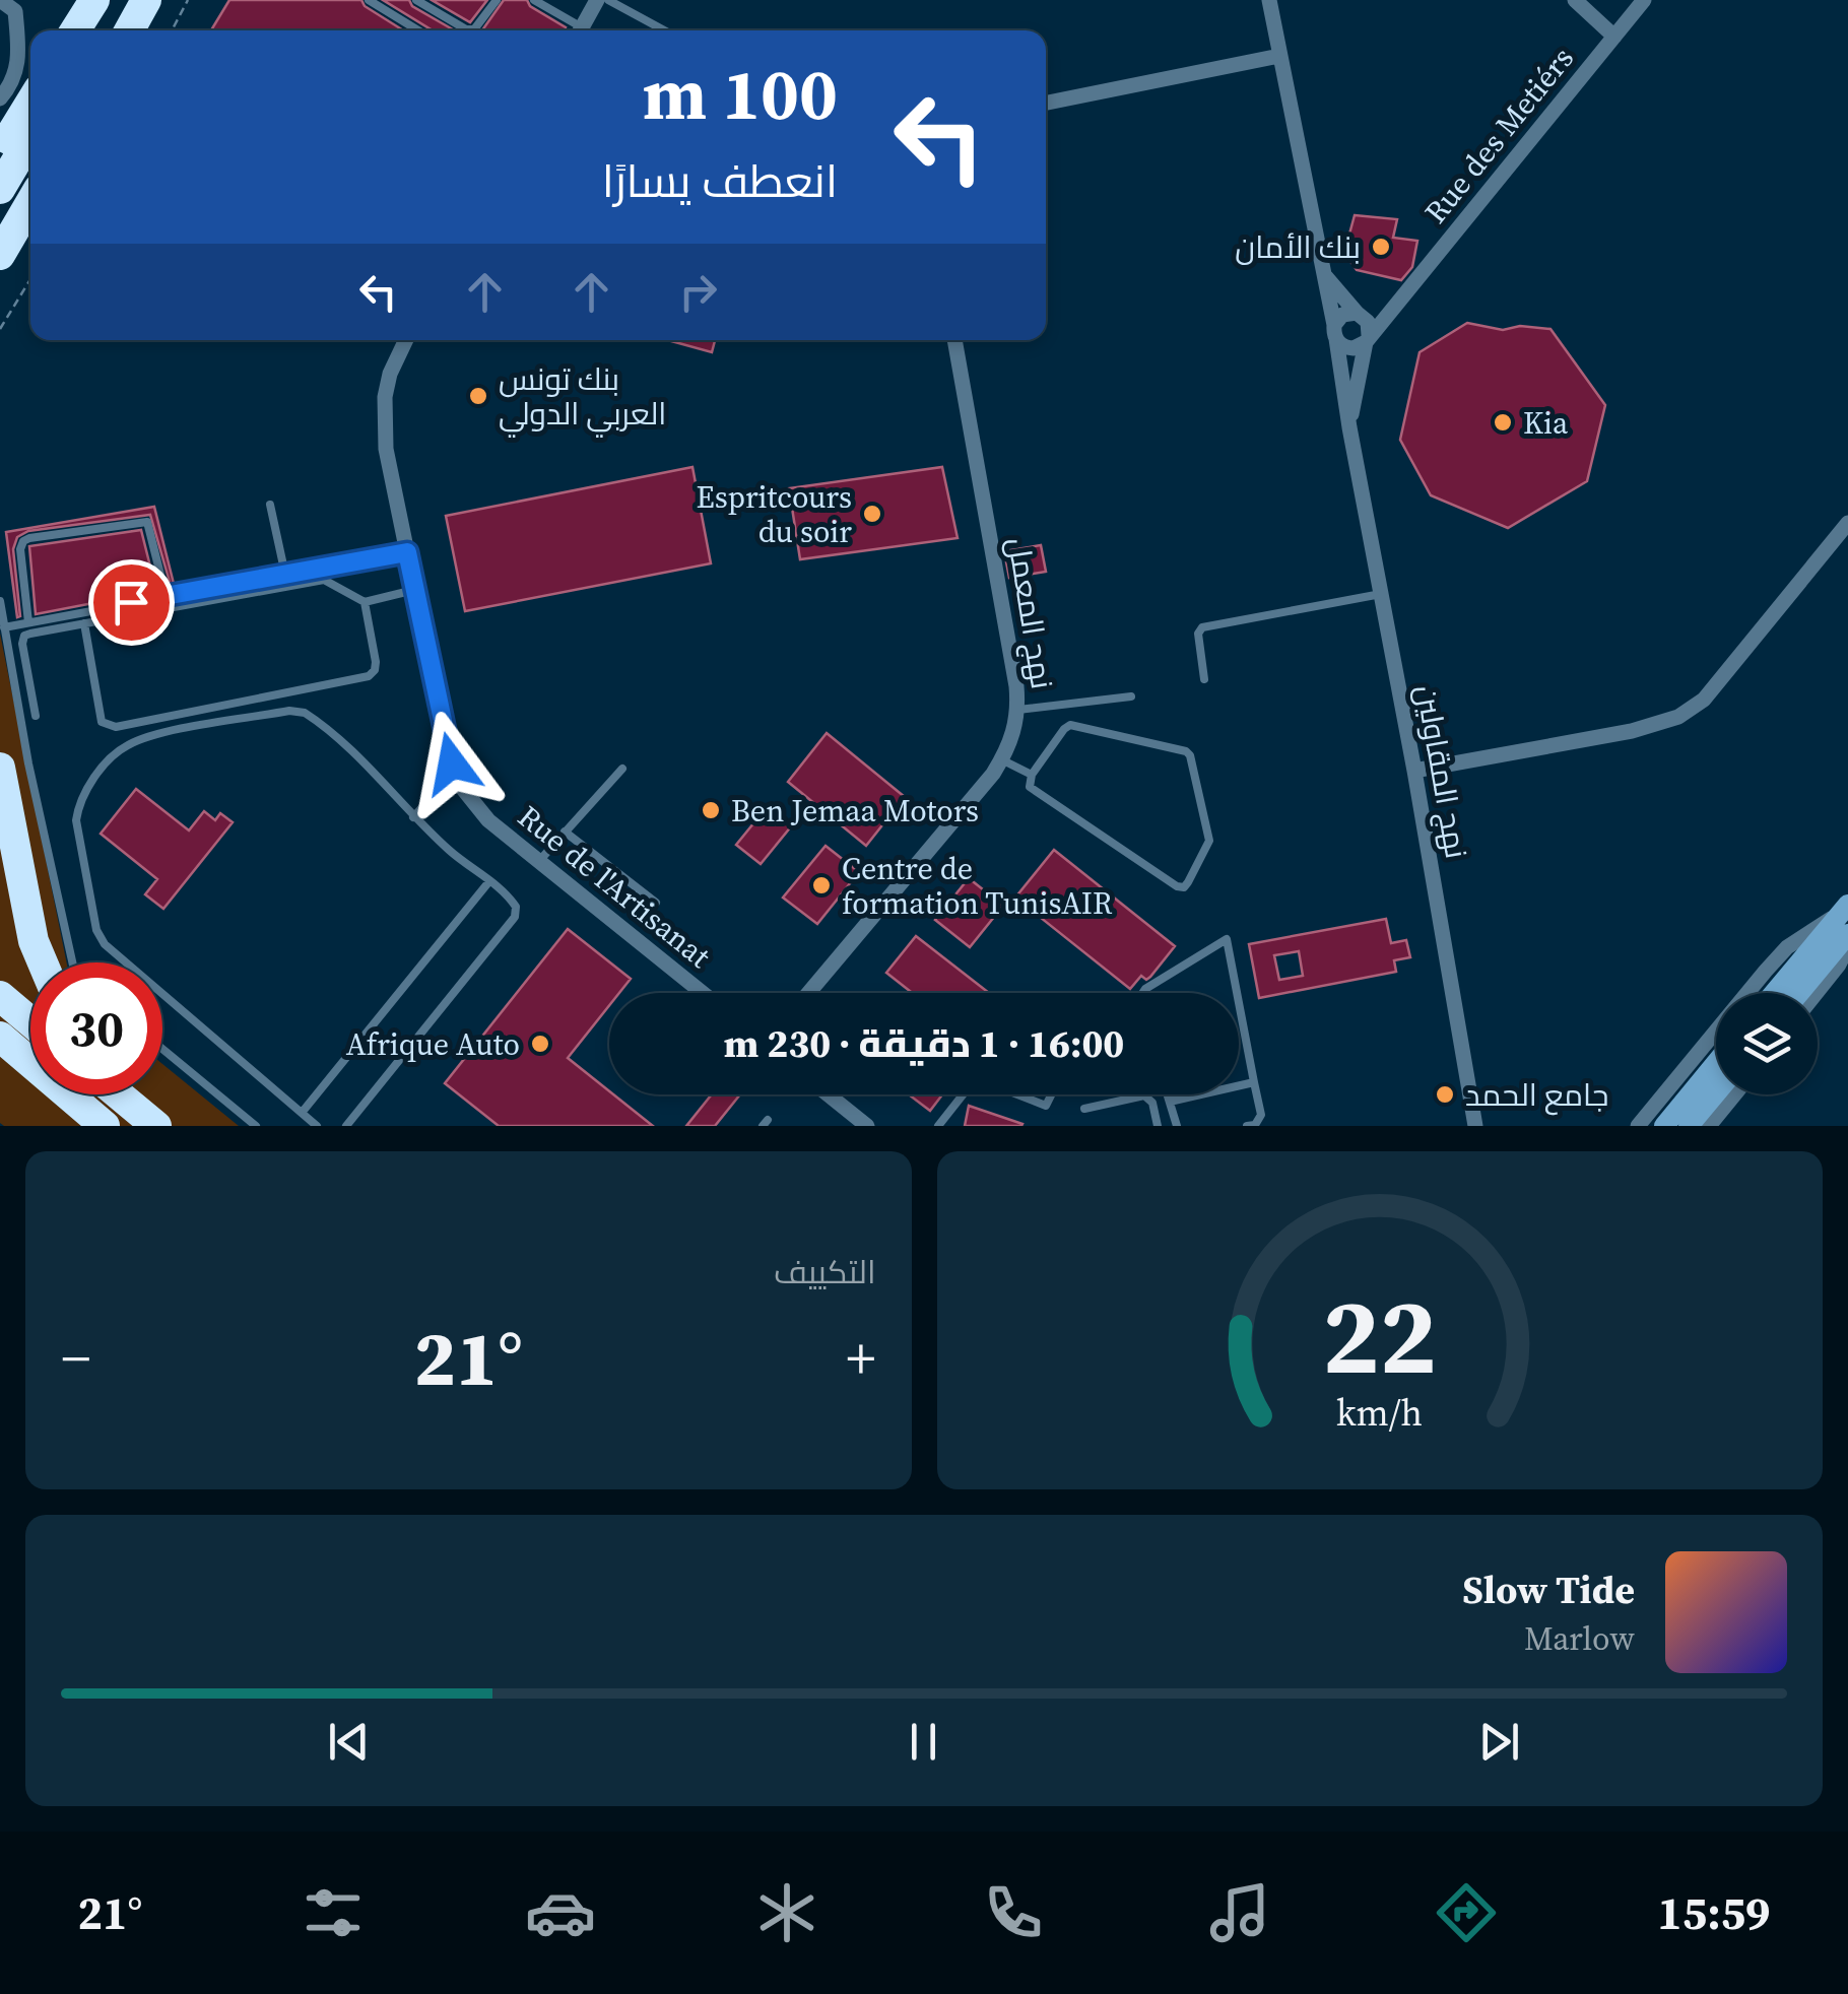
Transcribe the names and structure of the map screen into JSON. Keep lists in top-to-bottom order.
{
  "streets": {
    "street": [
      "Rue des Metiérs",
      "نهج المعمل",
      "نهج المقاولين",
      "Rue de l'Artisanat"
    ]
  },
  "crossings": [
    ["Rue des Metiérs", "نهج المقاولين"]
  ],
  "places": [
    "بنك الأمان",
    "بنك تونس العربي الدولي",
    "Kia",
    "Espritcours du soir",
    "Ben Jemaa Motors",
    "Centre de formation TunisAIR",
    "Afrique Auto",
    "جامع الحمد"
  ],
  "page": {
    "turn": ["100 m", "انعطف يسارًا"],
    "limit": "30",
    "trip": "16:00 · 1 دقيقة · 230 m",
    "tile": "التكييف",
    "heat": ["−", "21°", "+"],
    "song": ["Slow Tide", "Marlow"],
    "tabs": ["15:59", "21°"],
    "gauge": ["22", "km/h"]
  }
}
